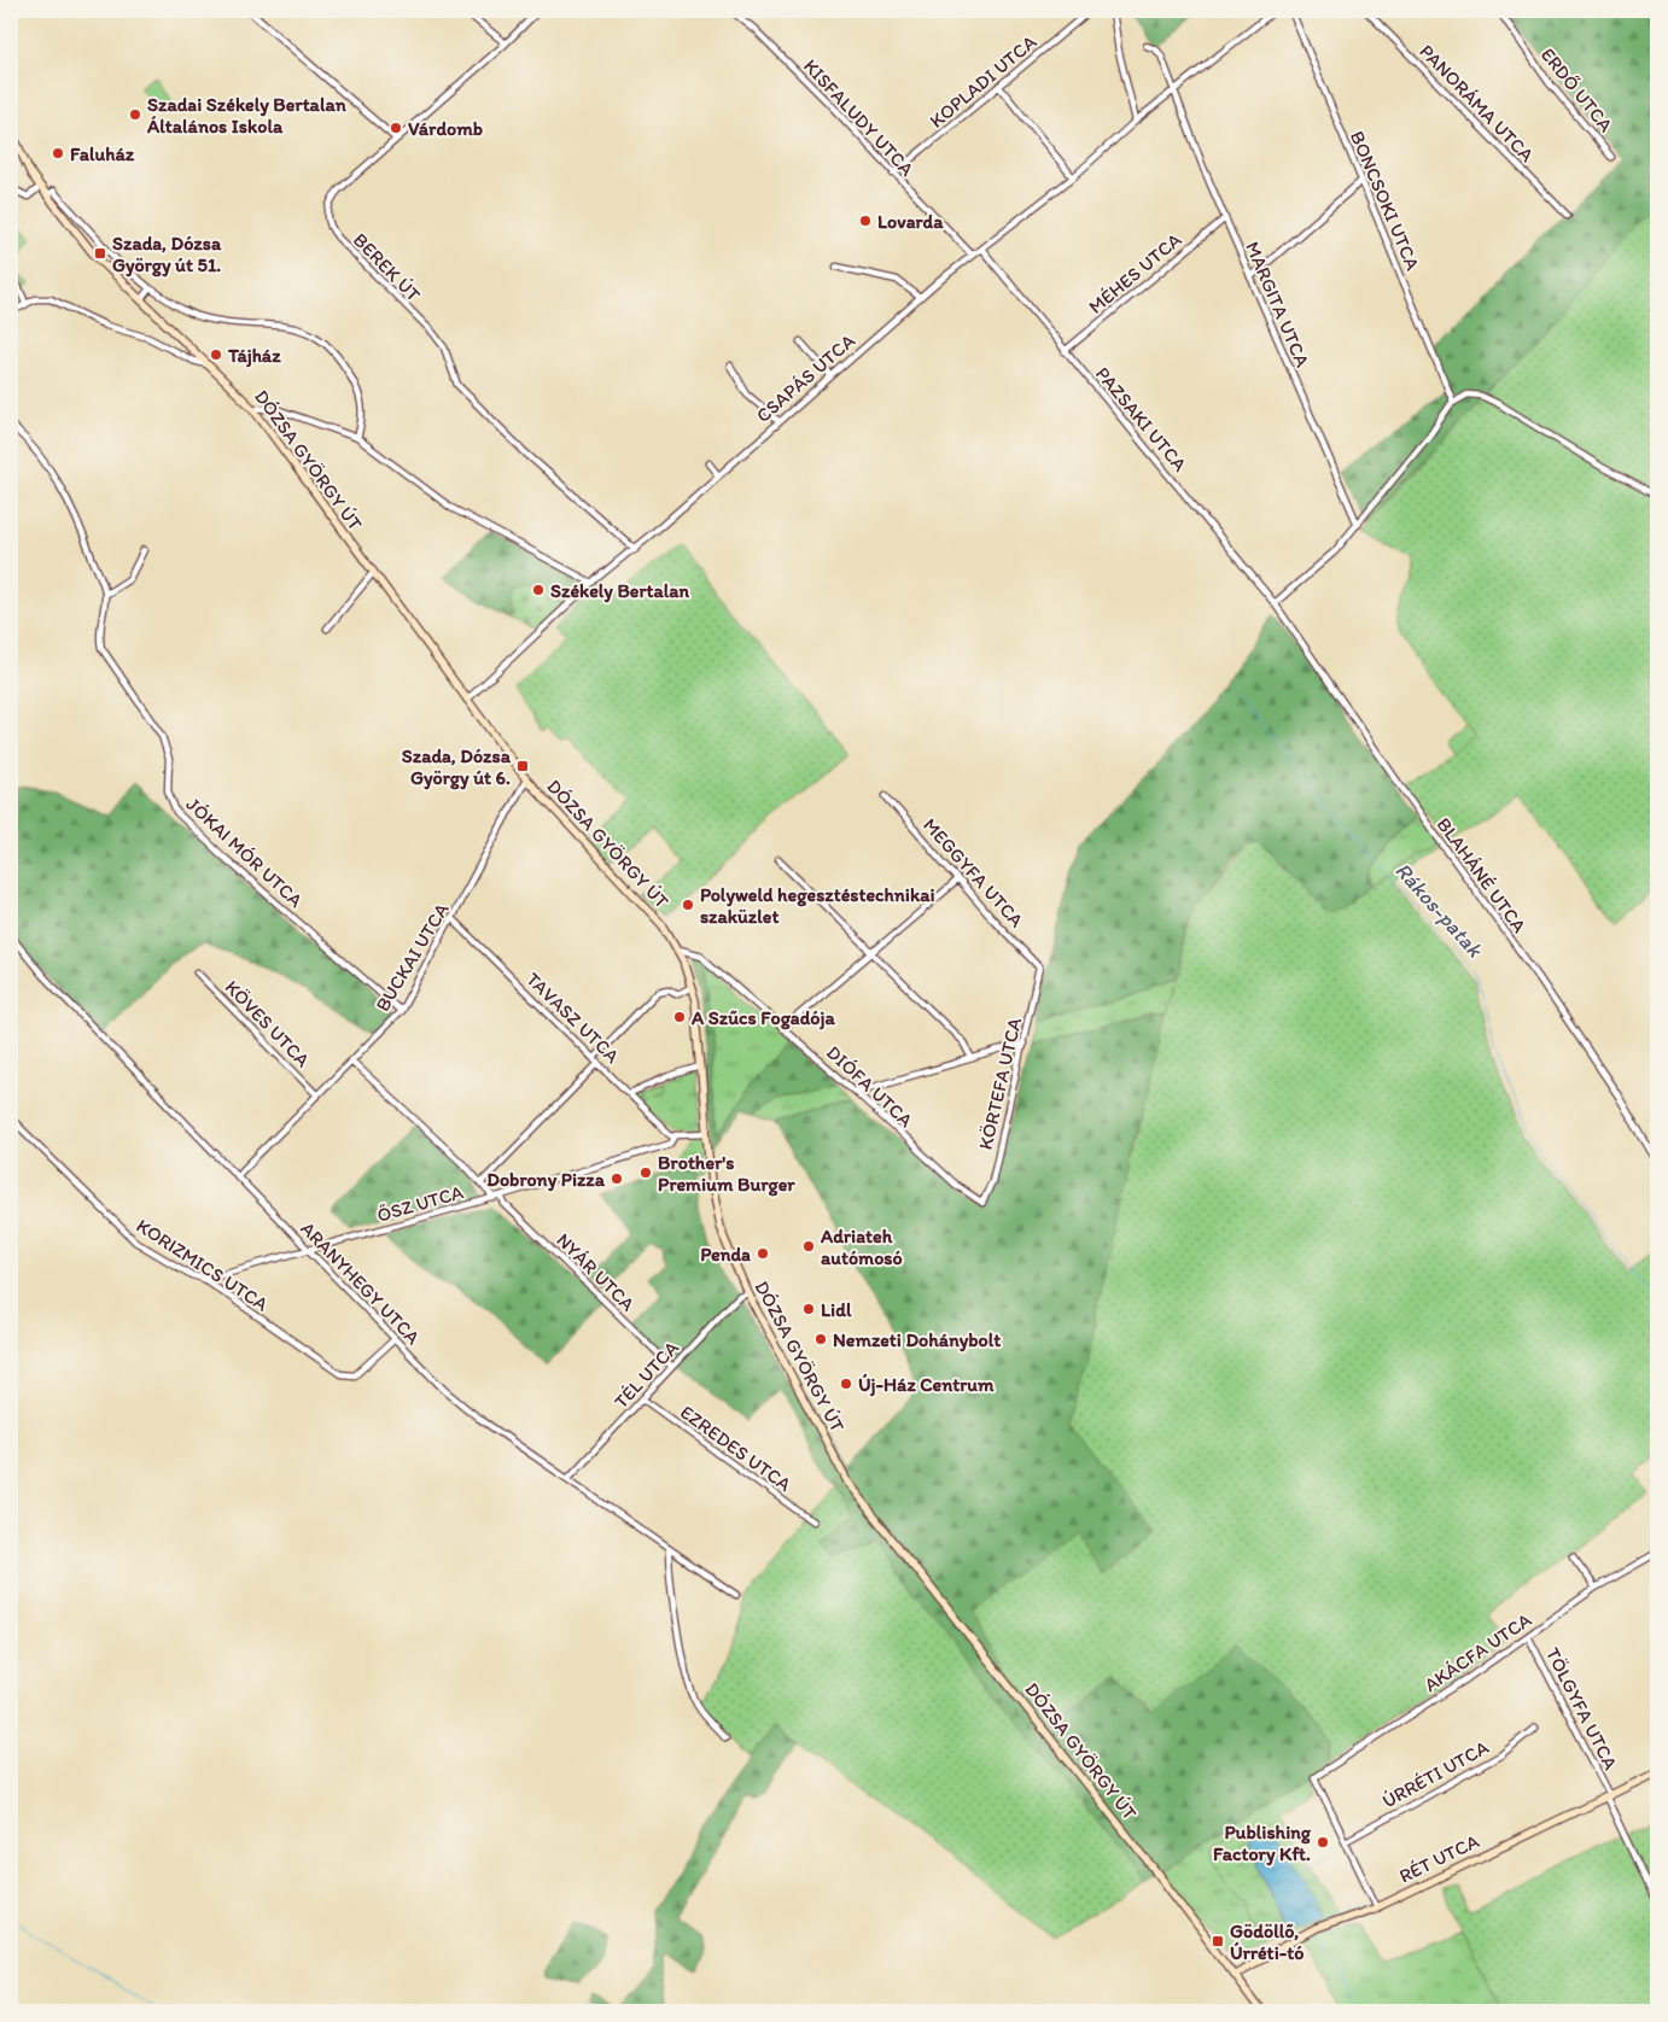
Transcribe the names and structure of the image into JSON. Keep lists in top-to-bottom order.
{
  "streets": {
    "main road": ["DÓZSA GYÖRGY ÚT", "RÉT UTCA"],
    "street": [
      "KOPLADI UTCA",
      "ERDŐ UTCA",
      "PANORÁMA UTCA",
      "KISFALUDY UTCA",
      "BONCSOKI UTCA",
      "BEREK ÚT",
      "MÉHES UTCA",
      "MARGITA UTCA",
      "CSAPÁS UTCA",
      "PAZSAKI UTCA",
      "JÓKAI MÓR UTCA",
      "MEGGYFA UTCA",
      "BLAHÁNÉ UTCA",
      "BUCKAI UTCA",
      "TAVASZ UTCA",
      "KÖVES UTCA",
      "KÖRTEFA UTCA",
      "DIÓFA UTCA",
      "ŐSZ UTCA",
      "KORIZMICS UTCA",
      "NYÁR UTCA",
      "ARANYHEGY UTCA",
      "TÉL UTCA",
      "EZREDES UTCA",
      "AKÁCFA UTCA",
      "TÖLGYFA UTCA",
      "ÚRRÉTI UTCA"
    ]
  },
  "crossings": [
    ["KOPLADI UTCA", "KISFALUDY UTCA"],
    ["KISFALUDY UTCA", "CSAPÁS UTCA"],
    ["BEREK ÚT", "CSAPÁS UTCA"],
    ["MÉHES UTCA", "MARGITA UTCA"],
    ["MÉHES UTCA", "PAZSAKI UTCA"],
    ["MARGITA UTCA", "CSAPÁS UTCA"],
    ["CSAPÁS UTCA", "PAZSAKI UTCA"],
    ["CSAPÁS UTCA", "DÓZSA GYÖRGY ÚT"],
    ["PAZSAKI UTCA", "BLAHÁNÉ UTCA"],
    ["DÓZSA GYÖRGY ÚT", "BUCKAI UTCA"],
    ["DÓZSA GYÖRGY ÚT", "DIÓFA UTCA"],
    ["DÓZSA GYÖRGY ÚT", "ŐSZ UTCA"],
    ["DÓZSA GYÖRGY ÚT", "TÉL UTCA"],
    ["DÓZSA GYÖRGY ÚT", "RÉT UTCA"],
    ["JÓKAI MÓR UTCA", "BUCKAI UTCA"],
    ["MEGGYFA UTCA", "KÖRTEFA UTCA"],
    ["BUCKAI UTCA", "TAVASZ UTCA"],
    ["BUCKAI UTCA", "KÖVES UTCA"],
    ["BUCKAI UTCA", "ARANYHEGY UTCA"],
    ["TAVASZ UTCA", "ŐSZ UTCA"],
    ["KÖRTEFA UTCA", "DIÓFA UTCA"],
    ["ŐSZ UTCA", "KORIZMICS UTCA"],
    ["ŐSZ UTCA", "NYÁR UTCA"],
    ["ŐSZ UTCA", "ARANYHEGY UTCA"],
    ["KORIZMICS UTCA", "ARANYHEGY UTCA"],
    ["NYÁR UTCA", "TÉL UTCA"],
    ["ARANYHEGY UTCA", "TÉL UTCA"],
    ["TÉL UTCA", "EZREDES UTCA"],
    ["AKÁCFA UTCA", "TÖLGYFA UTCA"],
    ["AKÁCFA UTCA", "ÚRRÉTI UTCA"],
    ["TÖLGYFA UTCA", "RÉT UTCA"]
  ],
  "water": ["Rákos-patak"],
  "places": {
    "other": [
      "Szadai Székely Bertalan Általános Iskola",
      "Várdomb",
      "Faluház",
      "Lovarda",
      "Tájház",
      "Székely Bertalan",
      "Polyweld hegesztéstechnikai szaküzlet",
      "A Szűcs Fogadója",
      "Brother's Premium Burger",
      "Dobrony Pizza",
      "Adriateh autómosó",
      "Penda",
      "Lidl",
      "Nemzeti Dohánybolt",
      "Új-Ház Centrum",
      "Publishing Factory Kft."
    ],
    "transit": ["Szada, Dózsa György út 51.", "Szada, Dózsa György út 6.", "Gödöllő, Úrréti-tó"]
  }
}
